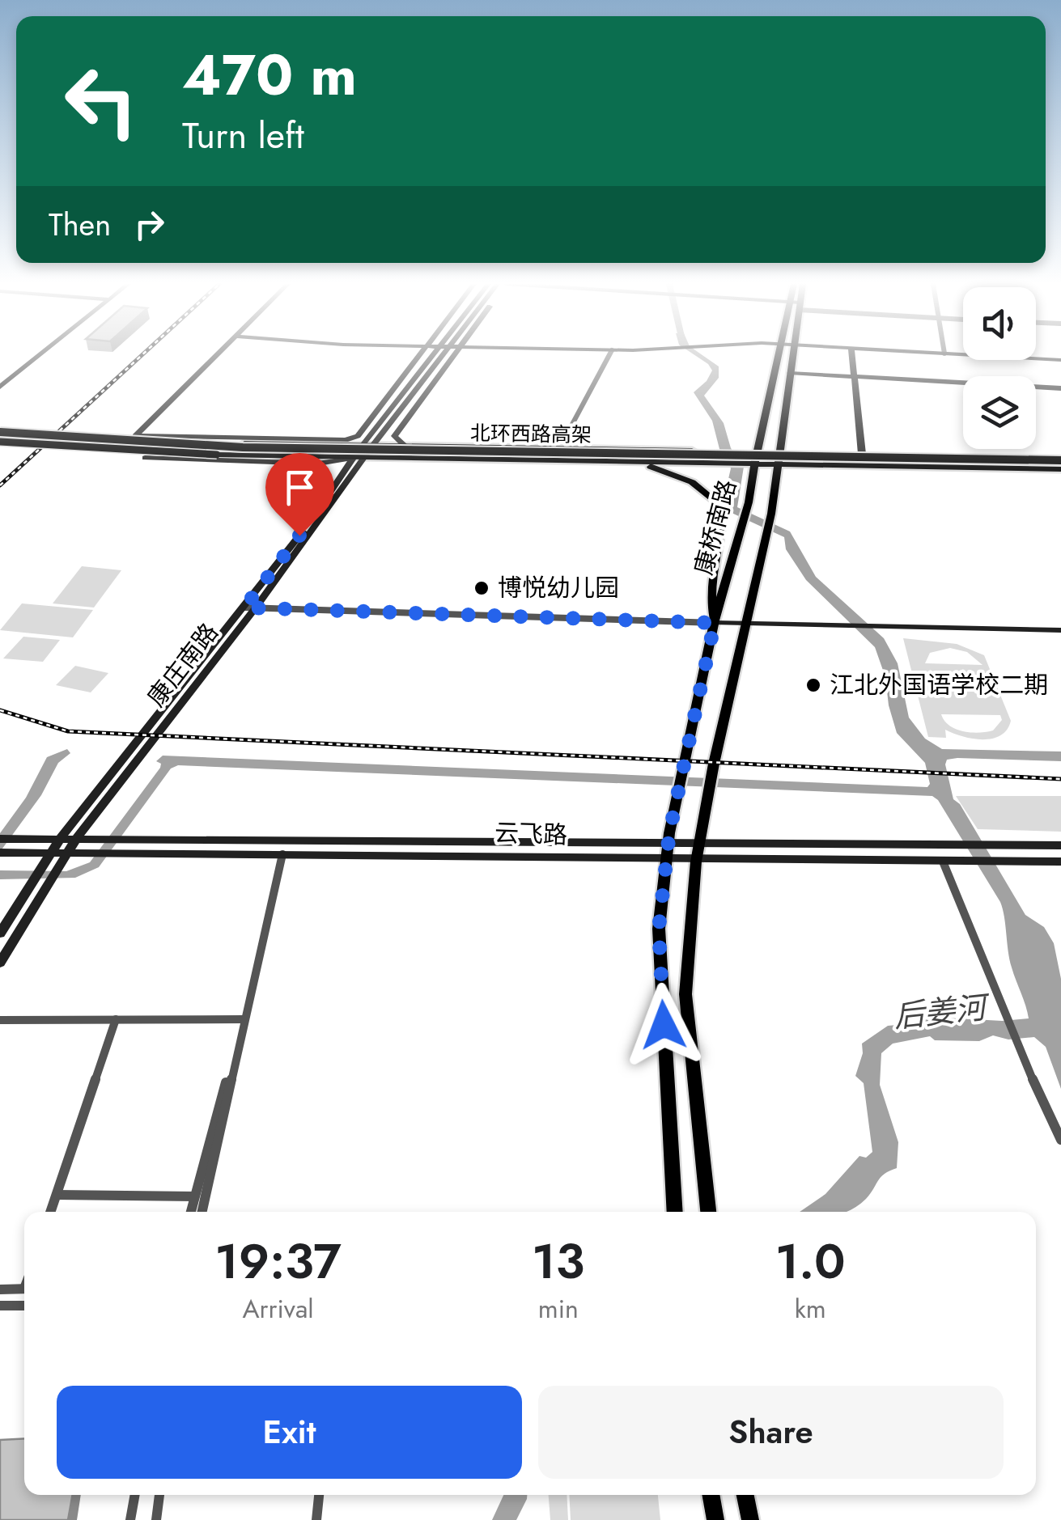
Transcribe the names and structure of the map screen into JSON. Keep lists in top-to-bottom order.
{
  "streets": {
    "highway": ["北环西路高架"],
    "main road": ["康桥南路"],
    "street": ["康庄南路", "云飞路"]
  },
  "crossings": [
    ["康桥南路", "云飞路"],
    ["康庄南路", "云飞路"]
  ],
  "water": ["后姜河"],
  "places": ["博悦幼儿园", "江北外国语学校二期"],
  "page": {
    "turn": ["470 m", "Turn left"],
    "then": "Then",
    "eta": [
      "19:37",
      "Arrival",
      "13",
      "min",
      "1.0",
      "km"
    ],
    "buttons": ["Exit", "Share"]
  }
}
